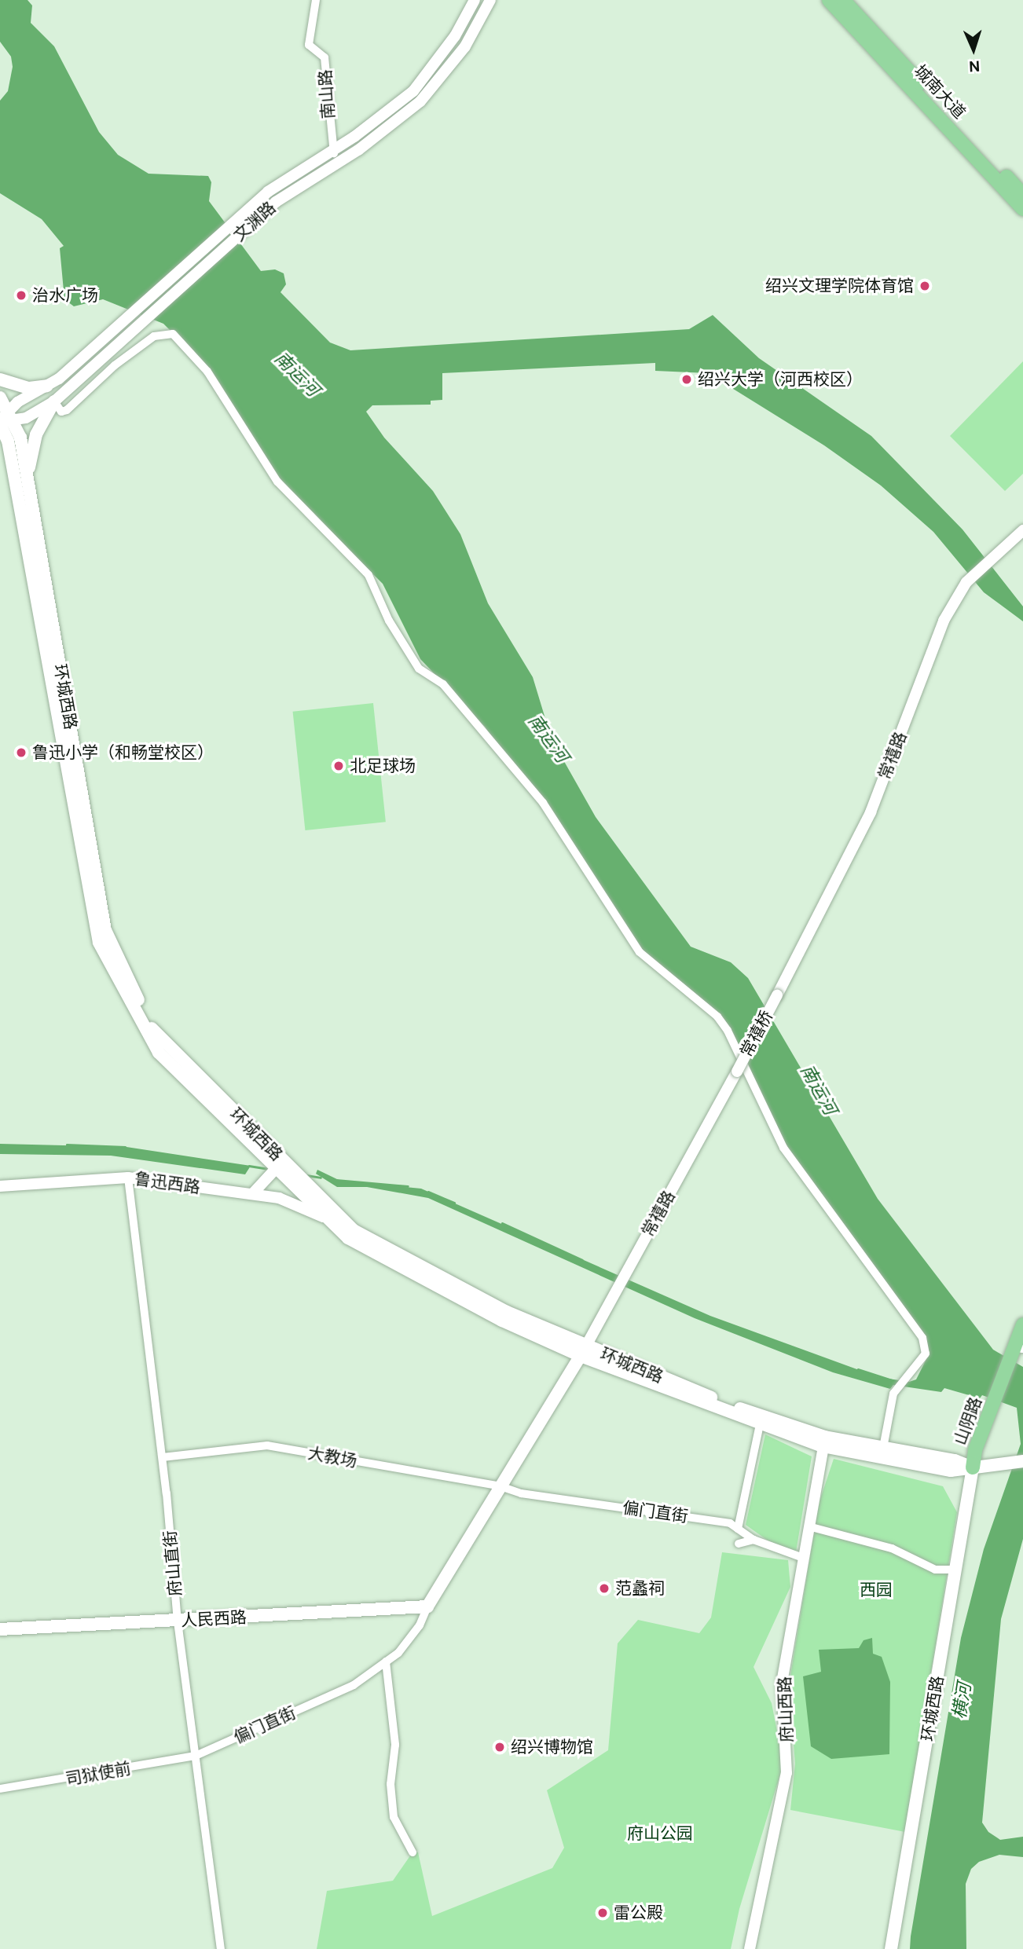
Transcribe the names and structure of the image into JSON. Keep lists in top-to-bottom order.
{
  "streets": {
    "main road": [
      "城南大道",
      "环城西路",
      "山阴路",
      "人民西路"
    ],
    "street": [
      "南山路",
      "文渊路",
      "常禧路",
      "常禧桥",
      "鲁迅西路",
      "大教场",
      "偏门直街",
      "府山直街",
      "府山西路",
      "司狱使前"
    ]
  },
  "crossings": [
    ["南山路", "文渊路"],
    ["文渊路", "环城西路"],
    ["环城西路", "常禧路"],
    ["环城西路", "鲁迅西路"],
    ["环城西路", "山阴路"],
    ["环城西路", "府山西路"],
    ["常禧路", "常禧桥"],
    ["鲁迅西路", "府山直街"],
    ["大教场", "偏门直街"],
    ["大教场", "府山直街"],
    ["偏门直街", "府山直街"],
    ["偏门直街", "人民西路"],
    ["偏门直街", "府山西路"],
    ["偏门直街", "司狱使前"],
    ["府山直街", "人民西路"],
    ["府山直街", "司狱使前"]
  ],
  "water": ["南运河", "横河"],
  "parks": ["西园", "府山公园"],
  "places": [
    "绍兴文理学院体育馆",
    "治水广场",
    "绍兴大学（河西校区）",
    "鲁迅小学（和畅堂校区）",
    "北足球场",
    "范蠡祠",
    "绍兴博物馆",
    "雷公殿"
  ],
  "north": "bottom"
}
